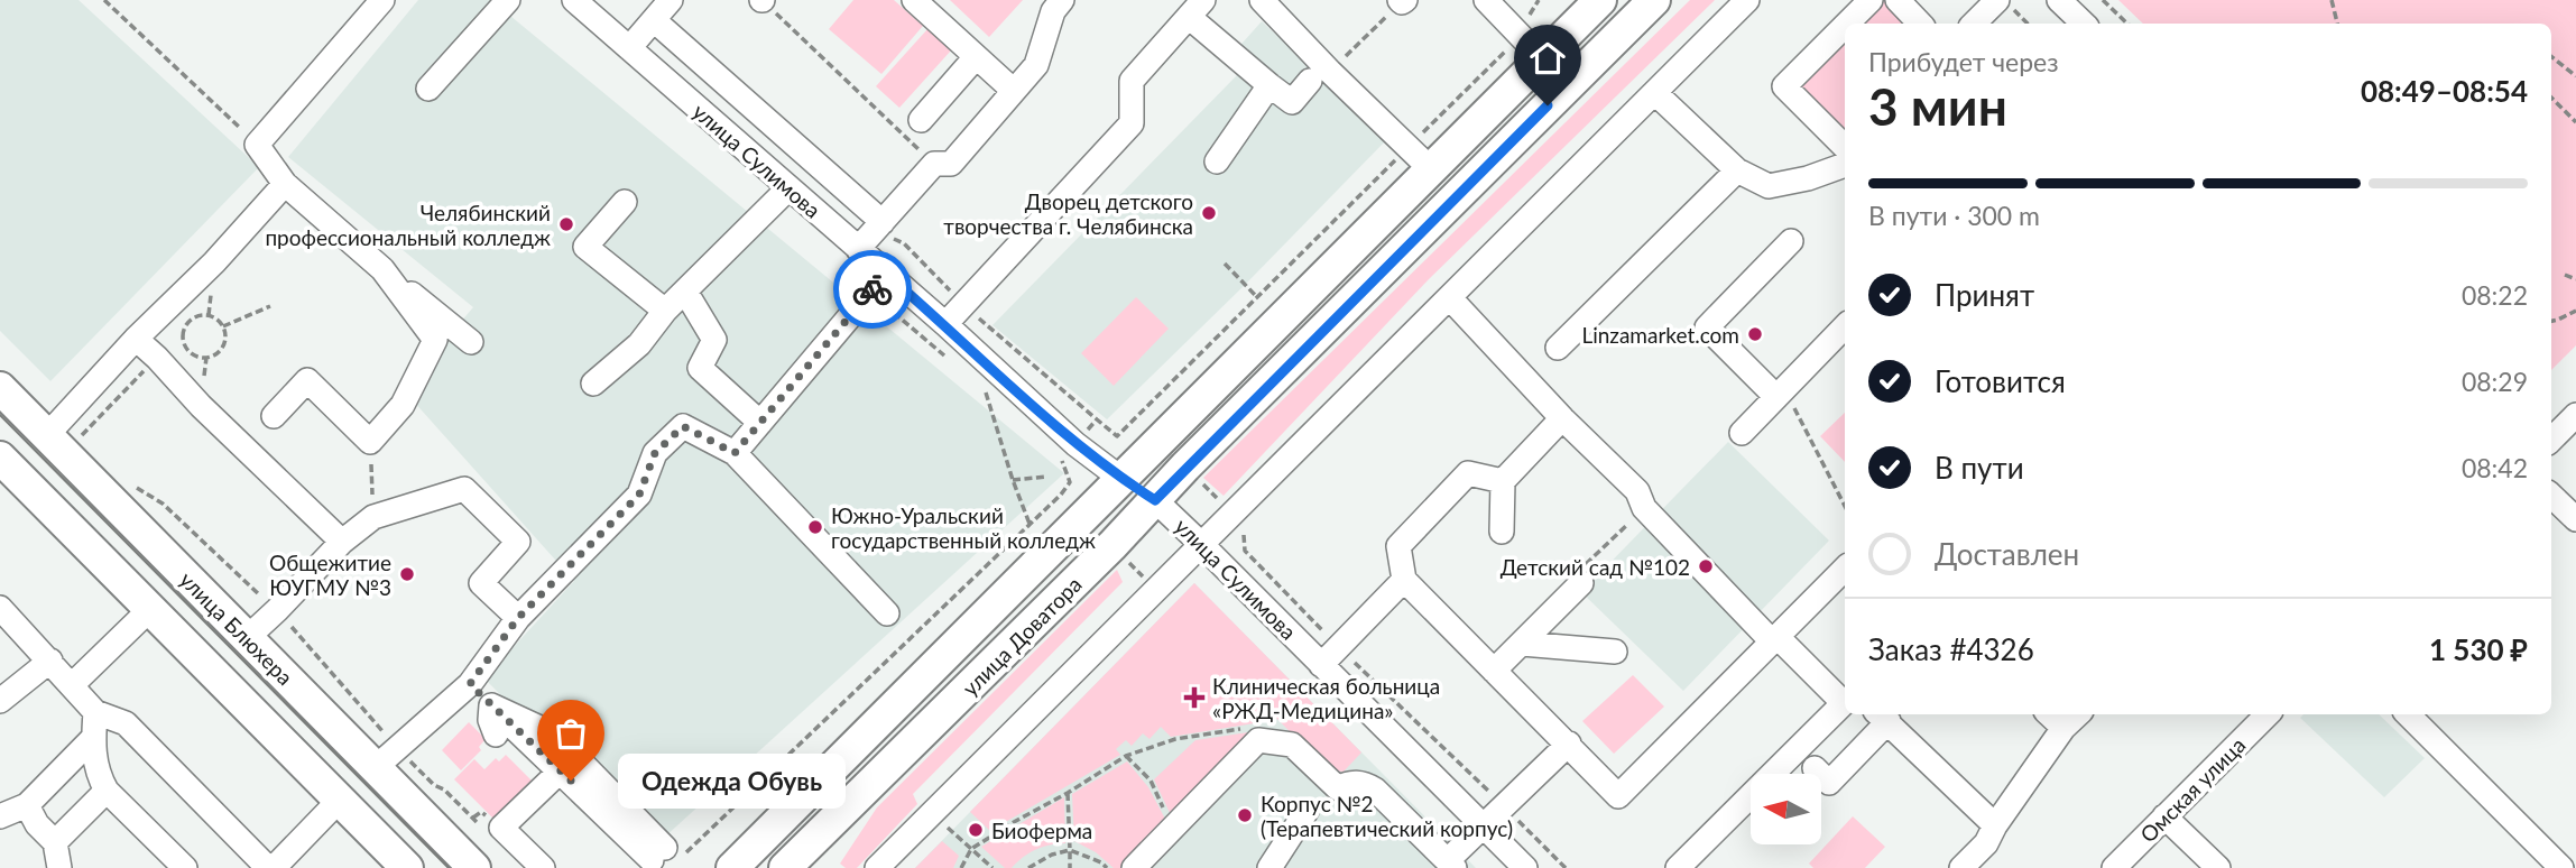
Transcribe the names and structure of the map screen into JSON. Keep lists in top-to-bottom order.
{
  "streets": {
    "main road": ["улица Сулимова", "улица Блюхера", "улица Доватора"],
    "street": ["Омская улица"]
  },
  "crossings": [
    ["улица Сулимова", "улица Доватора"]
  ],
  "places": {
    "other": [
      "Дворец детского творчества г. Челябинска",
      "Челябинский профессиональный колледж",
      "Linzamarket.com",
      "Южно-Уральский государственный колледж",
      "Детский сад №102",
      "Общежитие ЮУГМУ №3",
      "Одежда Обувь",
      "Корпус №2 (Терапевтический корпус)",
      "Биоферма"
    ],
    "health": ["Клиническая больница «РЖД-Медицина»"]
  },
  "north": "left",
  "page": {
    "heading": ["3 мин", "Прибудет через", "08:49–08:54"],
    "panel": ["Заказ #4326", "1 530 ₽"],
    "bar": "В пути · 300 m",
    "list": [
      ["Принят", "08:22"],
      ["Готовится", "08:29"],
      ["В пути", "08:42"],
      "Доставлен"
    ],
    "bubble": "Одежда Обувь"
  }
}
